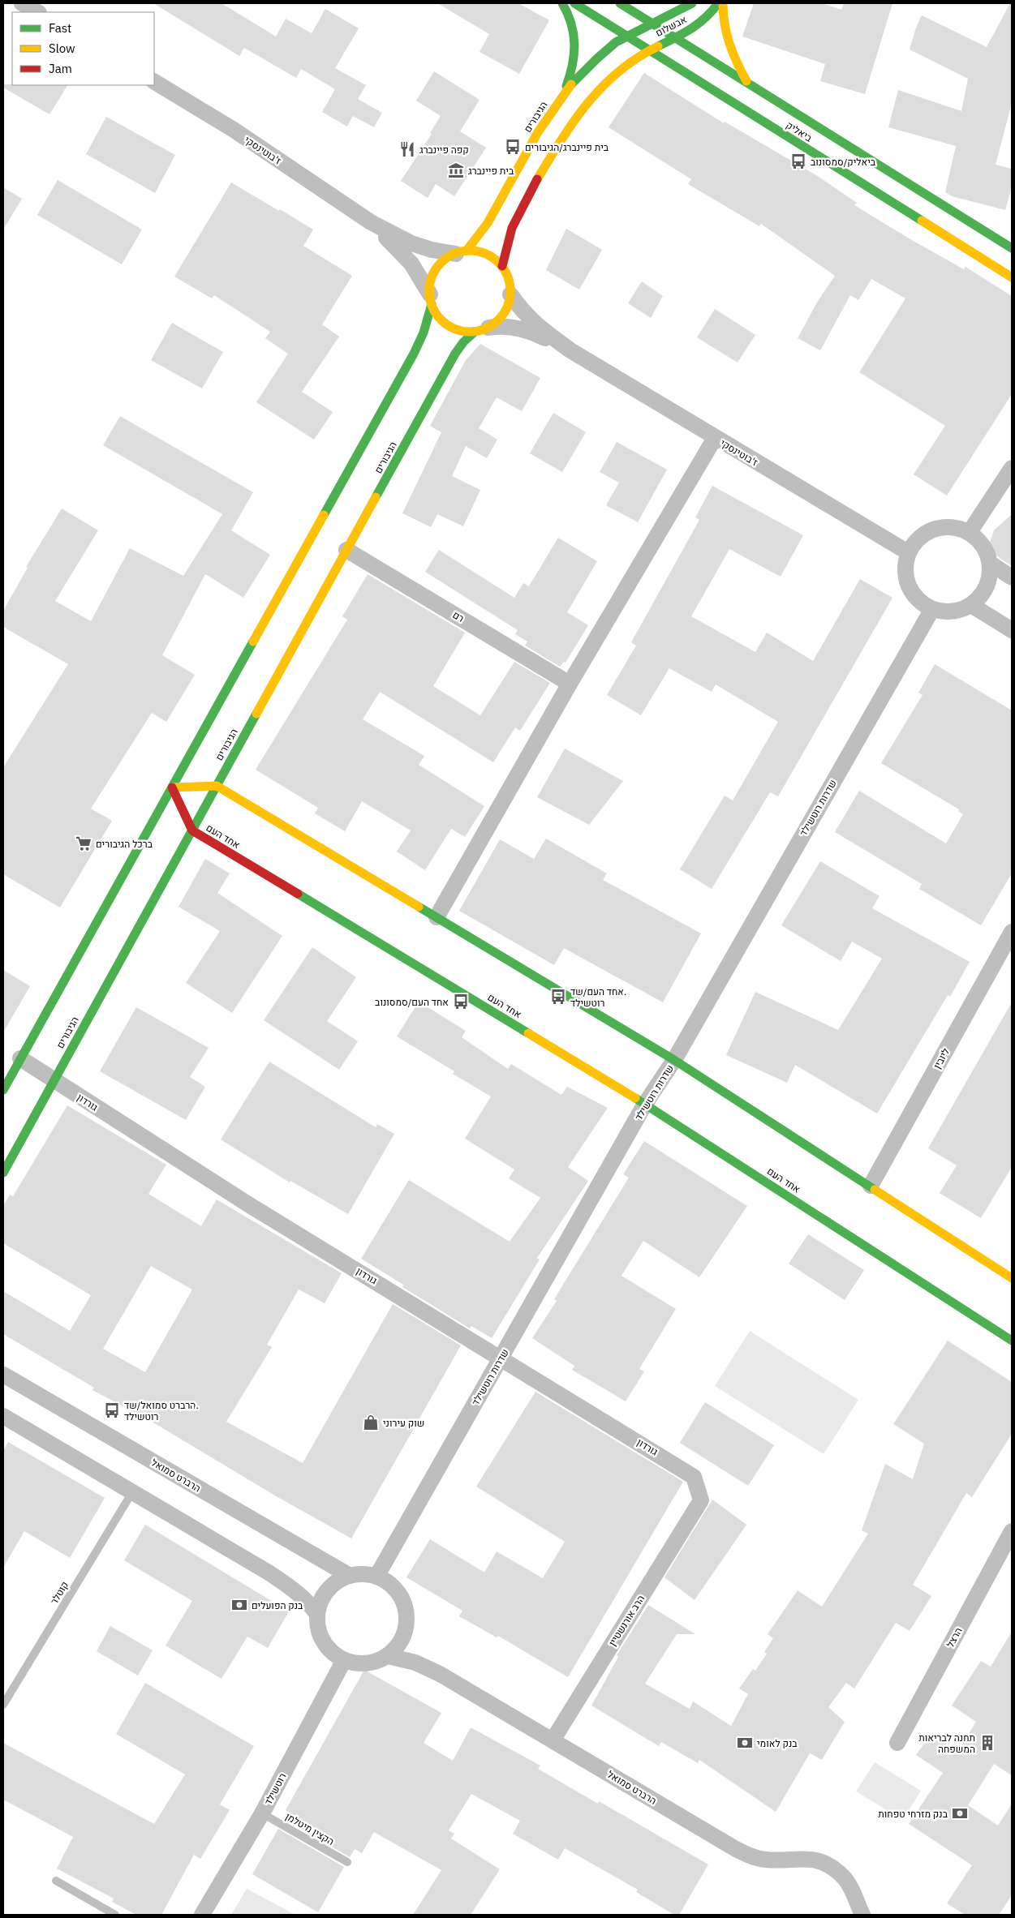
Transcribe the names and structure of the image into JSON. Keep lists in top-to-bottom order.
{
  "streets": {
    "street": [
      "אבשלום",
      "הגיבורים",
      "ביאליק",
      "ז'בוטינסקי",
      "רם",
      "שדרות רוטשילד",
      "אחד העם",
      "ליובין",
      "גורדון",
      "הרברט סמואל",
      "הרב אורנשטיין",
      "הרצל",
      "רוטשילד"
    ],
    "lane": ["קוטלר", "הקצין מיטלמן"]
  },
  "crossings": [
    ["אבשלום", "הגיבורים"],
    ["אבשלום", "ביאליק"],
    ["הגיבורים", "ביאליק"],
    ["הגיבורים", "ז'בוטינסקי"],
    ["הגיבורים", "רם"],
    ["הגיבורים", "אחד העם"],
    ["הגיבורים", "גורדון"],
    ["ז'בוטינסקי", "שדרות רוטשילד"],
    ["שדרות רוטשילד", "אחד העם"],
    ["שדרות רוטשילד", "גורדון"],
    ["שדרות רוטשילד", "הרברט סמואל"],
    ["שדרות רוטשילד", "רוטשילד"],
    ["גורדון", "הרב אורנשטיין"],
    ["הרברט סמואל", "הרב אורנשטיין"],
    ["הרברט סמואל", "רוטשילד"],
    ["רוטשילד", "הקצין מיטלמן"]
  ],
  "places": {
    "bus stop": [
      "בית פיינברג/הגיבורים",
      "ביאליק/סמסונוב",
      "אחד העם/שד. רוטשילד",
      "אחד העם/סמסונוב",
      "הרברט סמואל/שד. רוטשילד"
    ],
    "restaurant": ["קפה פיינברג"],
    "museum": ["בית פיינברג"],
    "supermarket": ["ברכל הגיבורים"],
    "shop": ["שוק עירוני"],
    "bank": ["בנק הפועלים", "בנק לאומי", "בנק מזרחי טפחות"],
    "building": ["תחנה לבריאות המשפחה"]
  },
  "legend": ["Fast", "Slow", "Jam"]
}
